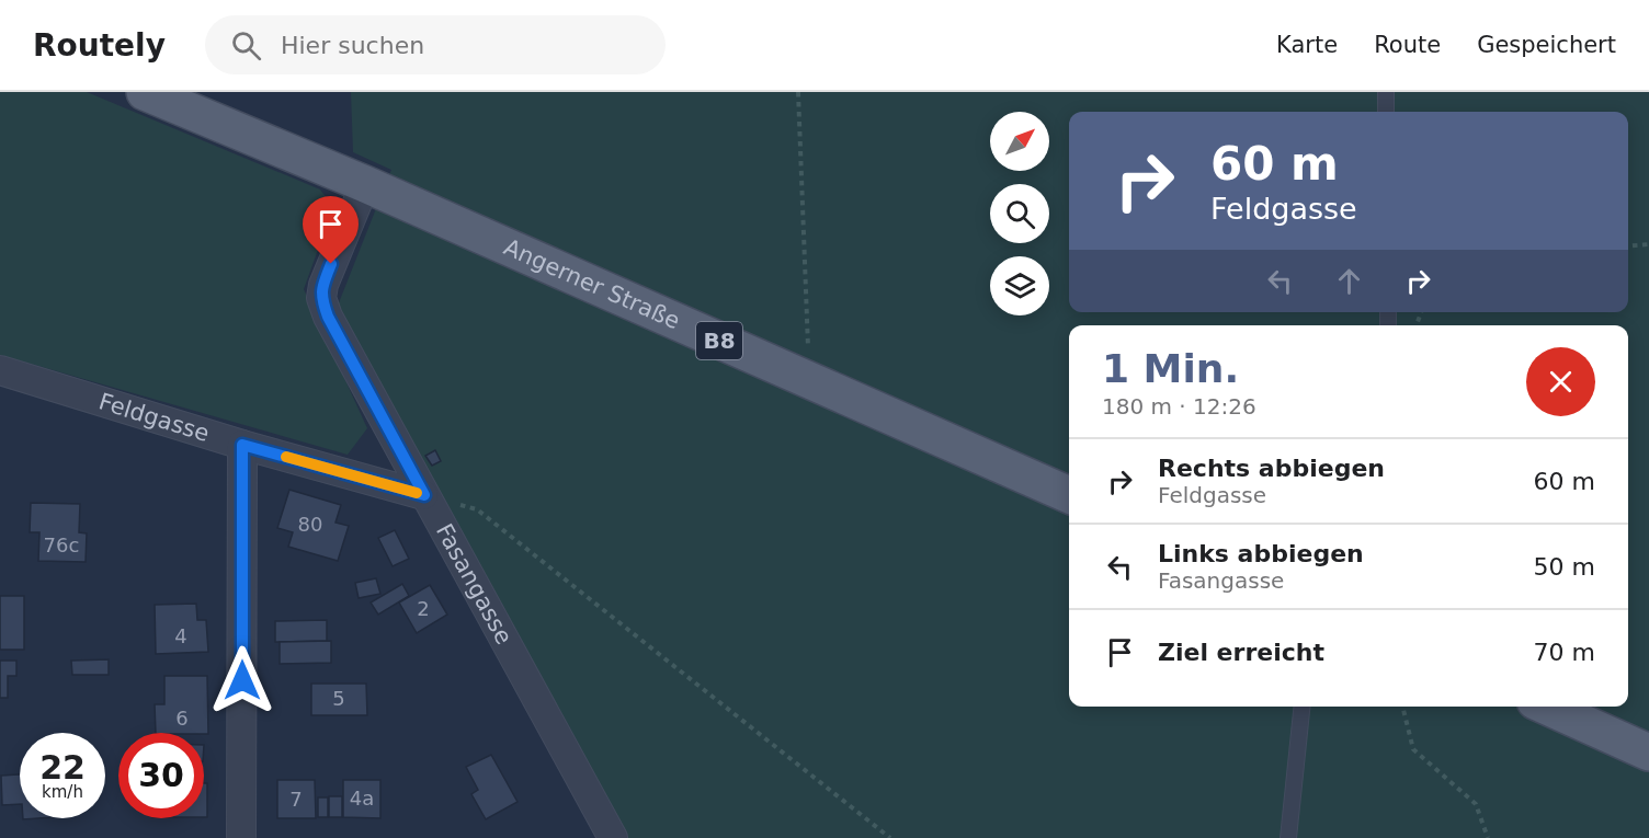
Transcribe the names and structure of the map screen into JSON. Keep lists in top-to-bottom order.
{
  "streets": {
    "main road": ["Angerner Straße", "B8"],
    "street": ["Feldgasse", "Fasangasse"]
  },
  "crossings": [
    ["Angerner Straße", "Fasangasse"],
    ["Feldgasse", "Fasangasse"]
  ],
  "house_numbers": [
    "80",
    "76c",
    "2",
    "4",
    "5",
    "6",
    "4a",
    "7"
  ],
  "north": "top right",
  "page": {
    "header": "Routely",
    "search": "Hier suchen",
    "nav": ["Karte", "Route", "Gespeichert"],
    "turn": ["60 m", "Feldgasse"],
    "heading": ["1 Min.", "180 m · 12:26"],
    "list": [
      {
        "name": "Rechts abbiegen",
        "note": "Feldgasse",
        "value": "60 m"
      },
      {
        "name": "Links abbiegen",
        "note": "Fasangasse",
        "value": "50 m"
      },
      {
        "name": "Ziel erreicht",
        "value": "70 m"
      }
    ],
    "speed": "22 km/h",
    "limit": "30"
  }
}
